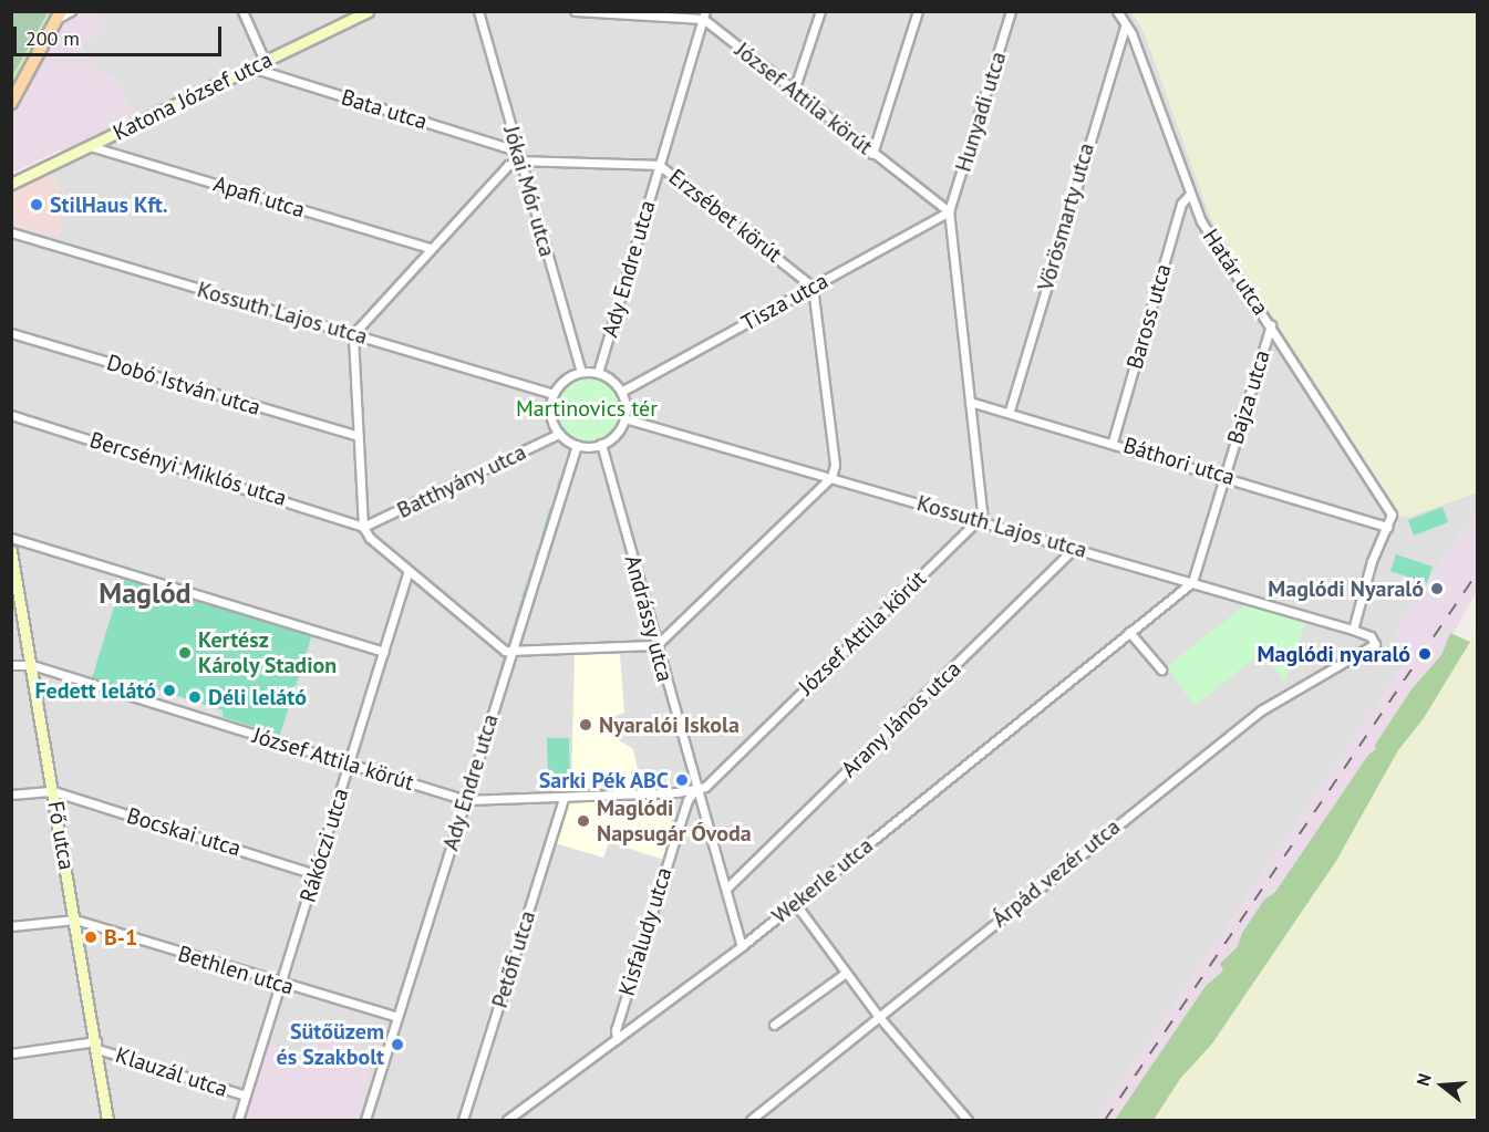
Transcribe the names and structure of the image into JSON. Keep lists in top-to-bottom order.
{
  "streets": {
    "main road": ["Katona József utca", "Fő utca"],
    "street": [
      "József Attila körút",
      "Bata utca",
      "Hunyadi utca",
      "Jókai Mór utca",
      "Apafi utca",
      "Erzsébet körút",
      "Vörösmarty utca",
      "Ady Endre utca",
      "Határ utca",
      "Tisza utca",
      "Kossuth Lajos utca",
      "Baross utca",
      "Dobó István utca",
      "Bajza utca",
      "Báthori utca",
      "Bercsényi Miklós utca",
      "Batthyány utca",
      "Andrássy utca",
      "Arany János utca",
      "Bocskai utca",
      "Rákóczi utca",
      "Árpád vezér utca",
      "Wekerle utca",
      "Kisfaludy utca",
      "Petőfi utca",
      "Bethlen utca",
      "Klauzál utca"
    ]
  },
  "crossings": [
    ["Katona József utca", "Bata utca"],
    ["Katona József utca", "Apafi utca"],
    ["József Attila körút", "Hunyadi utca"],
    ["József Attila körút", "Ady Endre utca"],
    ["József Attila körút", "Tisza utca"],
    ["József Attila körút", "Kossuth Lajos utca"],
    ["József Attila körút", "Andrássy utca"],
    ["József Attila körút", "Fő utca"],
    ["József Attila körút", "Rákóczi utca"],
    ["József Attila körút", "Kisfaludy utca"],
    ["József Attila körút", "Petőfi utca"],
    ["Bata utca", "Jókai Mór utca"],
    ["Hunyadi utca", "Tisza utca"],
    ["Jókai Mór utca", "Erzsébet körút"],
    ["Jókai Mór utca", "Ady Endre utca"],
    ["Jókai Mór utca", "Tisza utca"],
    ["Jókai Mór utca", "Kossuth Lajos utca"],
    ["Jókai Mór utca", "Batthyány utca"],
    ["Jókai Mór utca", "Andrássy utca"],
    ["Erzsébet körút", "Ady Endre utca"],
    ["Erzsébet körút", "Tisza utca"],
    ["Vörösmarty utca", "Határ utca"],
    ["Vörösmarty utca", "Báthori utca"],
    ["Ady Endre utca", "Tisza utca"],
    ["Ady Endre utca", "Kossuth Lajos utca"],
    ["Ady Endre utca", "Batthyány utca"],
    ["Ady Endre utca", "Andrássy utca"],
    ["Ady Endre utca", "Bethlen utca"],
    ["Határ utca", "Baross utca"],
    ["Határ utca", "Bajza utca"],
    ["Határ utca", "Báthori utca"],
    ["Tisza utca", "Kossuth Lajos utca"],
    ["Tisza utca", "Batthyány utca"],
    ["Tisza utca", "Andrássy utca"],
    ["Kossuth Lajos utca", "Bajza utca"],
    ["Kossuth Lajos utca", "Batthyány utca"],
    ["Kossuth Lajos utca", "Andrássy utca"],
    ["Kossuth Lajos utca", "Arany János utca"],
    ["Kossuth Lajos utca", "Árpád vezér utca"],
    ["Kossuth Lajos utca", "Wekerle utca"],
    ["Baross utca", "Báthori utca"],
    ["Bajza utca", "Báthori utca"],
    ["Bajza utca", "Wekerle utca"],
    ["Bercsényi Miklós utca", "Batthyány utca"],
    ["Batthyány utca", "Andrássy utca"],
    ["Andrássy utca", "Arany János utca"],
    ["Andrássy utca", "Wekerle utca"],
    ["Andrássy utca", "Kisfaludy utca"],
    ["Bocskai utca", "Fő utca"],
    ["Bocskai utca", "Rákóczi utca"],
    ["Fő utca", "Bethlen utca"],
    ["Fő utca", "Klauzál utca"],
    ["Rákóczi utca", "Bethlen utca"],
    ["Rákóczi utca", "Klauzál utca"],
    ["Wekerle utca", "Kisfaludy utca"]
  ],
  "districts": ["Maglód"],
  "parks": ["Martinovics tér"],
  "places": [
    "StilHaus Kft.",
    "Maglódi Nyaraló",
    "Kertész Károly Stadion",
    "Maglódi nyaraló",
    "Fedett lelátó",
    "Déli lelátó",
    "Nyaralói Iskola",
    "Sarki Pék ABC",
    "Maglódi Napsugár Óvoda",
    "B-1",
    "Sütőüzem és Szakbolt"
  ],
  "scale_bar": "200 m",
  "north": "left"
}
